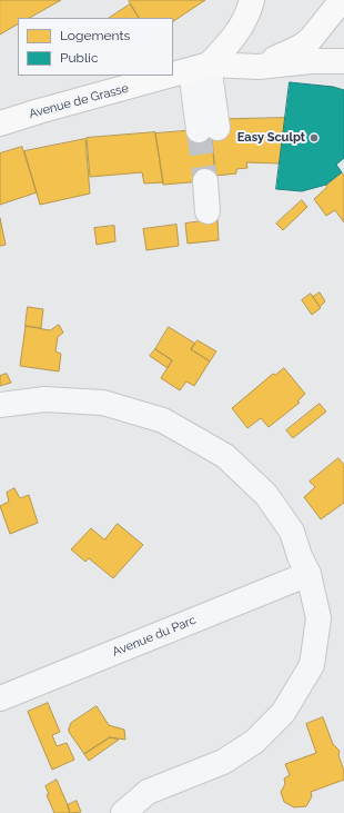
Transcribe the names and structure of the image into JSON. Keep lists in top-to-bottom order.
{
  "streets": {
    "main road": ["Avenue de Grasse"],
    "street": ["Avenue du Parc"]
  },
  "places": ["Easy Sculpt"],
  "legend": ["Logements", "Public"]
}
